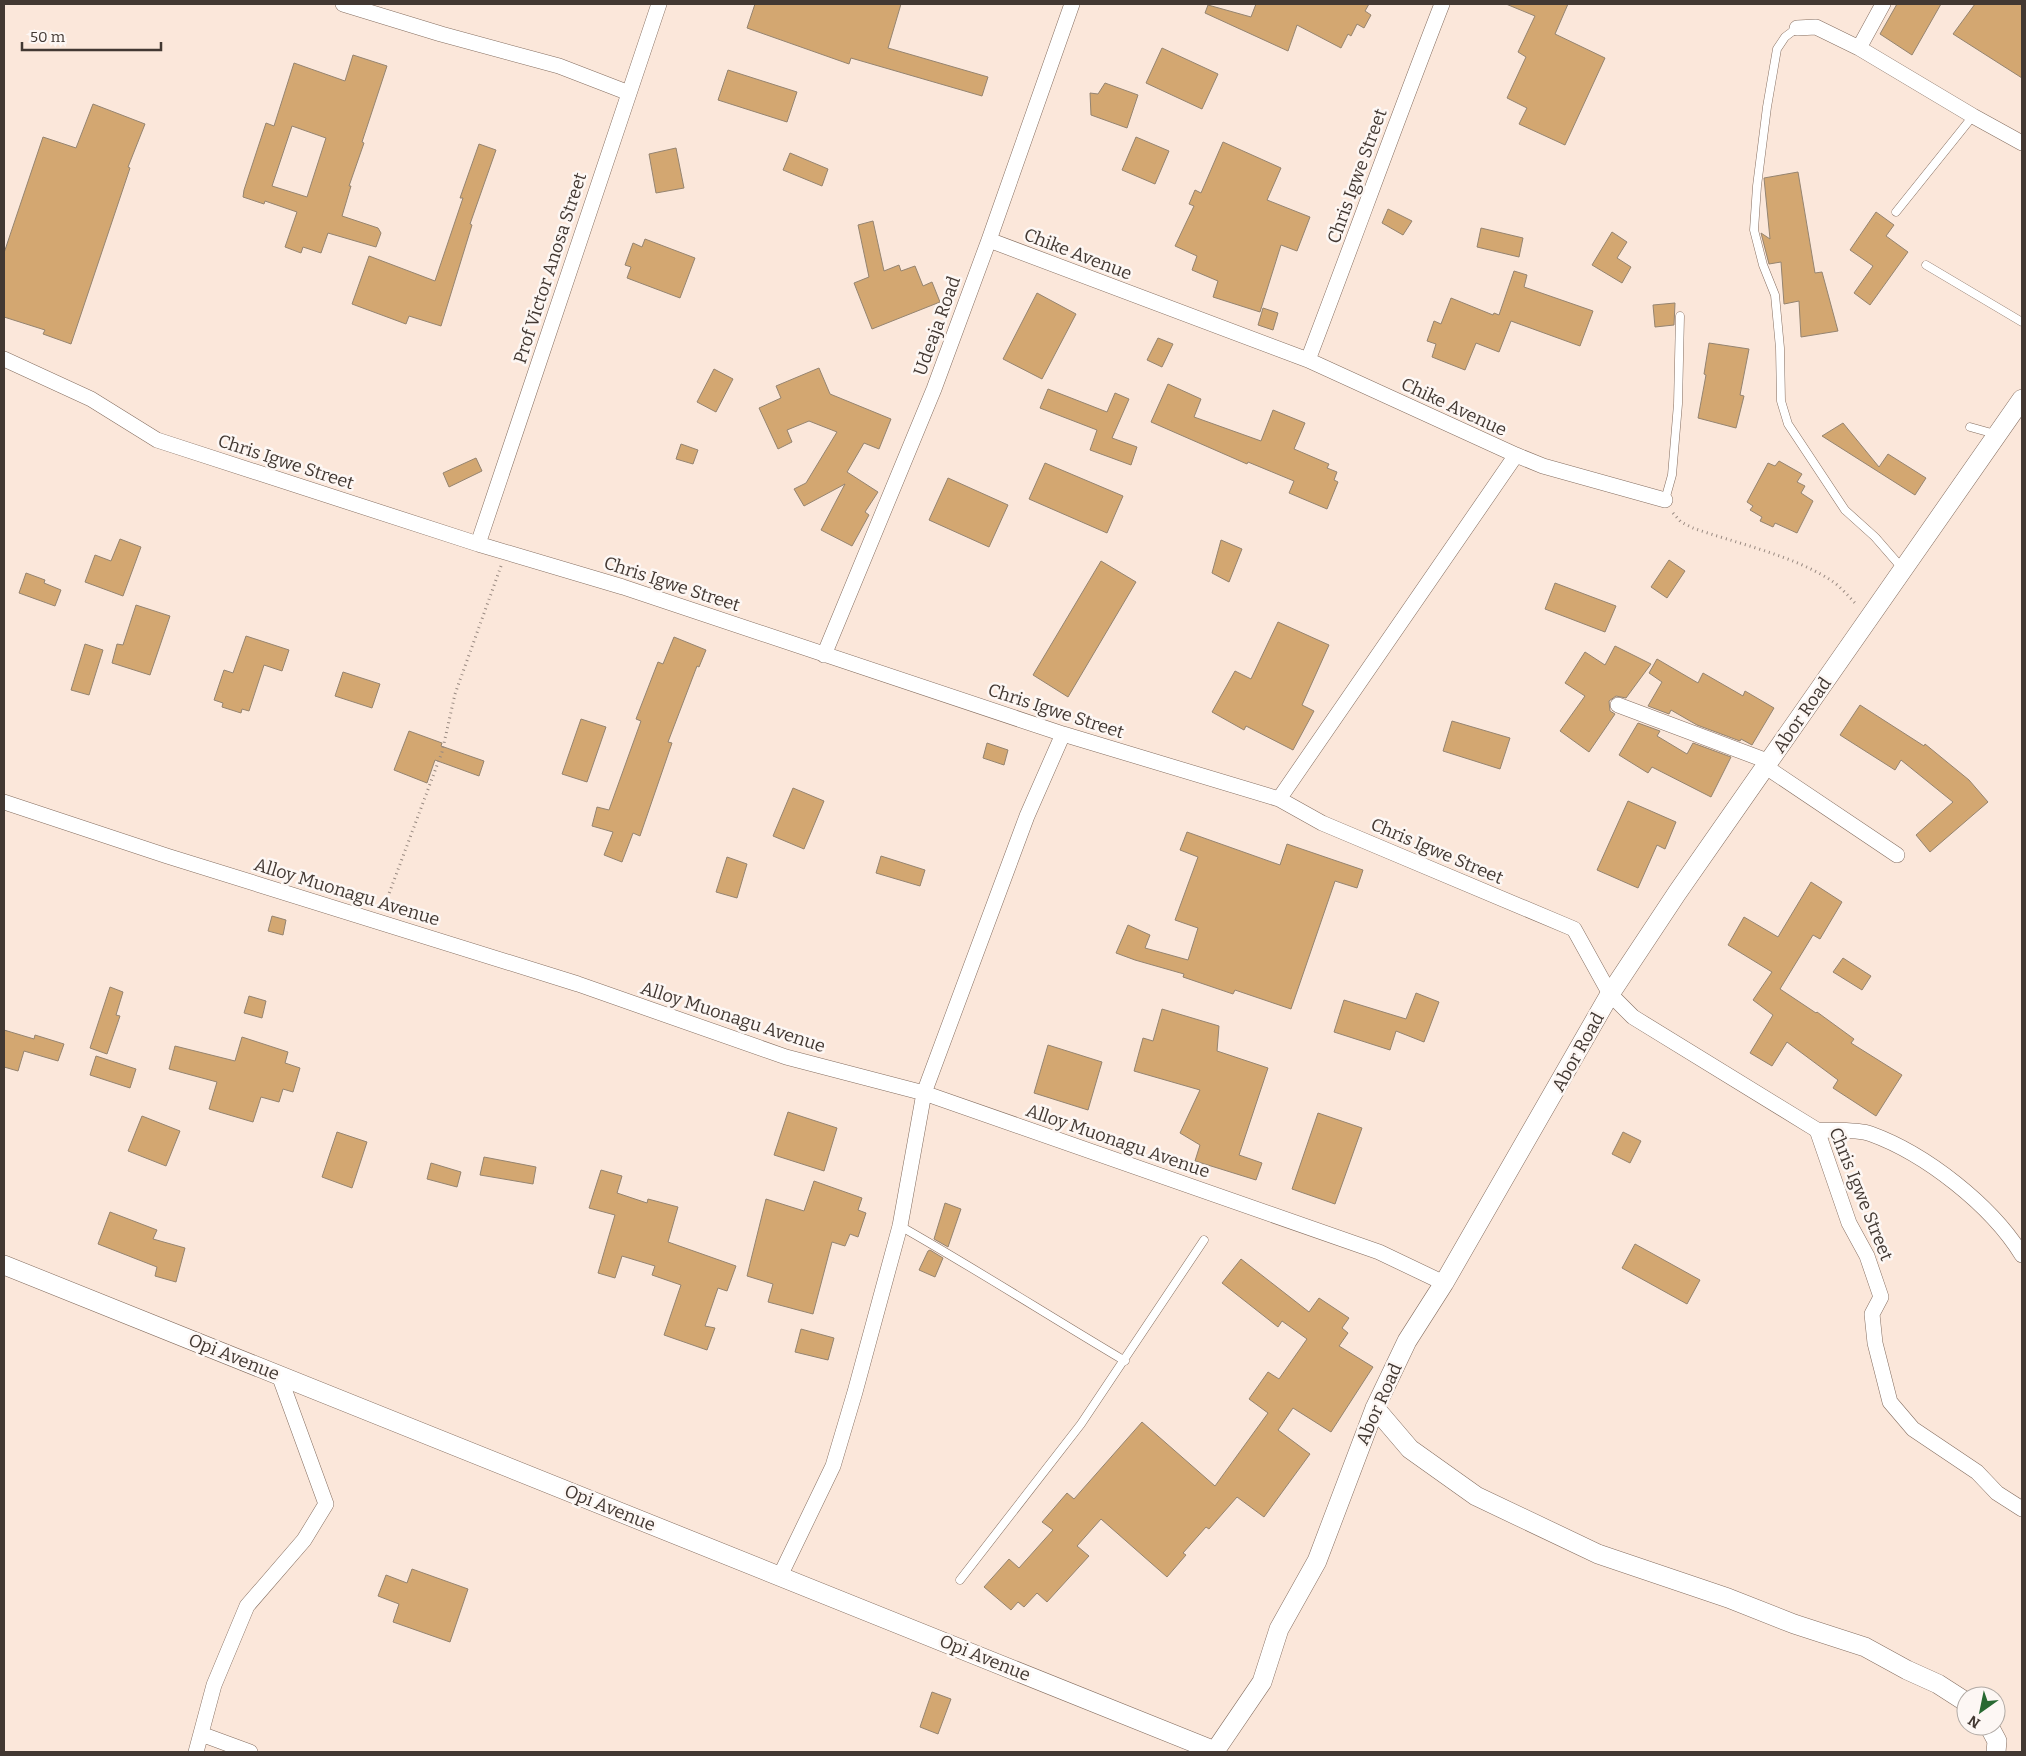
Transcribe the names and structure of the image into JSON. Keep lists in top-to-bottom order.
{
  "streets": {
    "street": [
      "Chris Igwe Street",
      "Chike Avenue",
      "Prof Victor Anosa Street",
      "Udeaja Road",
      "Abor Road",
      "Alloy Muonagu Avenue",
      "Opi Avenue"
    ]
  },
  "crossings": [
    ["Chris Igwe Street", "Chike Avenue"],
    ["Chris Igwe Street", "Prof Victor Anosa Street"],
    ["Chris Igwe Street", "Udeaja Road"],
    ["Chris Igwe Street", "Abor Road"],
    ["Chike Avenue", "Udeaja Road"],
    ["Abor Road", "Alloy Muonagu Avenue"],
    ["Abor Road", "Opi Avenue"]
  ],
  "scale_bar": "50 m",
  "north": "bottom left"
}
